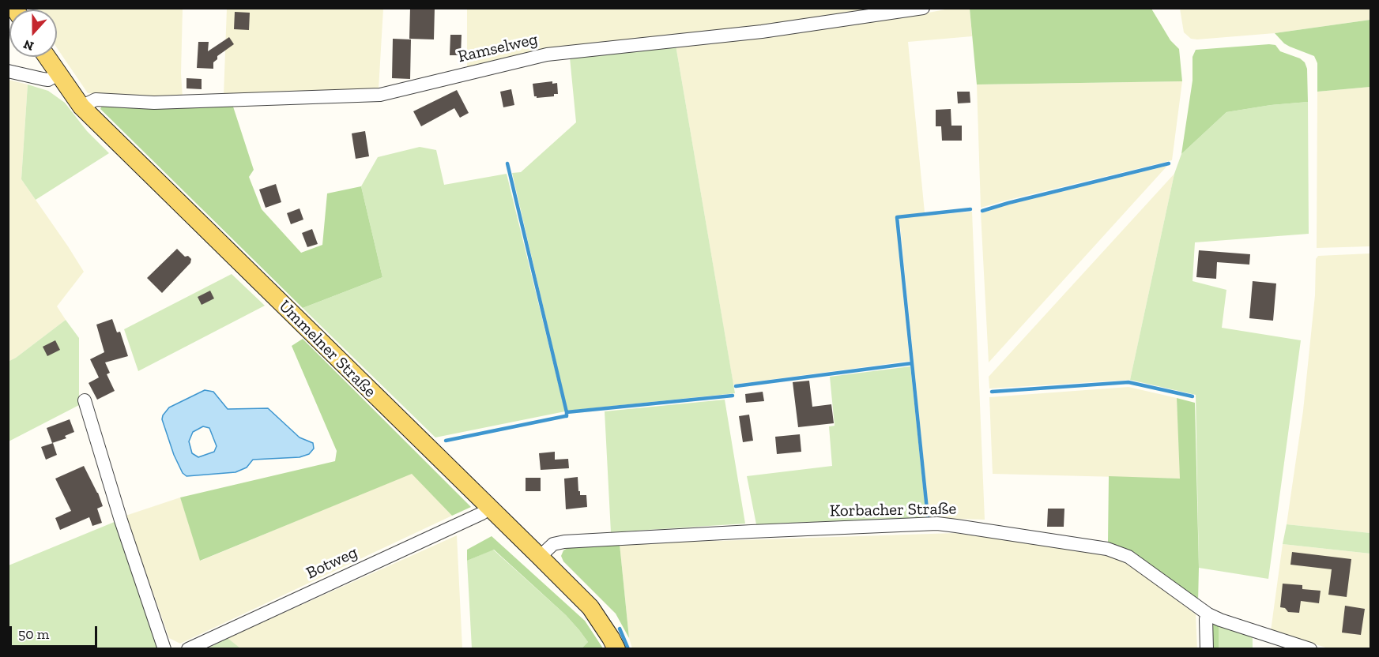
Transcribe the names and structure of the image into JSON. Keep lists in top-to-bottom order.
{
  "streets": {
    "main road": ["Ummelner Straße"],
    "street": ["Ramselweg", "Korbacher Straße", "Botweg"]
  },
  "crossings": [
    ["Ramselweg", "Ummelner Straße"],
    ["Ummelner Straße", "Korbacher Straße"],
    ["Ummelner Straße", "Botweg"]
  ],
  "scale_bar": "50 m",
  "north": "bottom"
}
